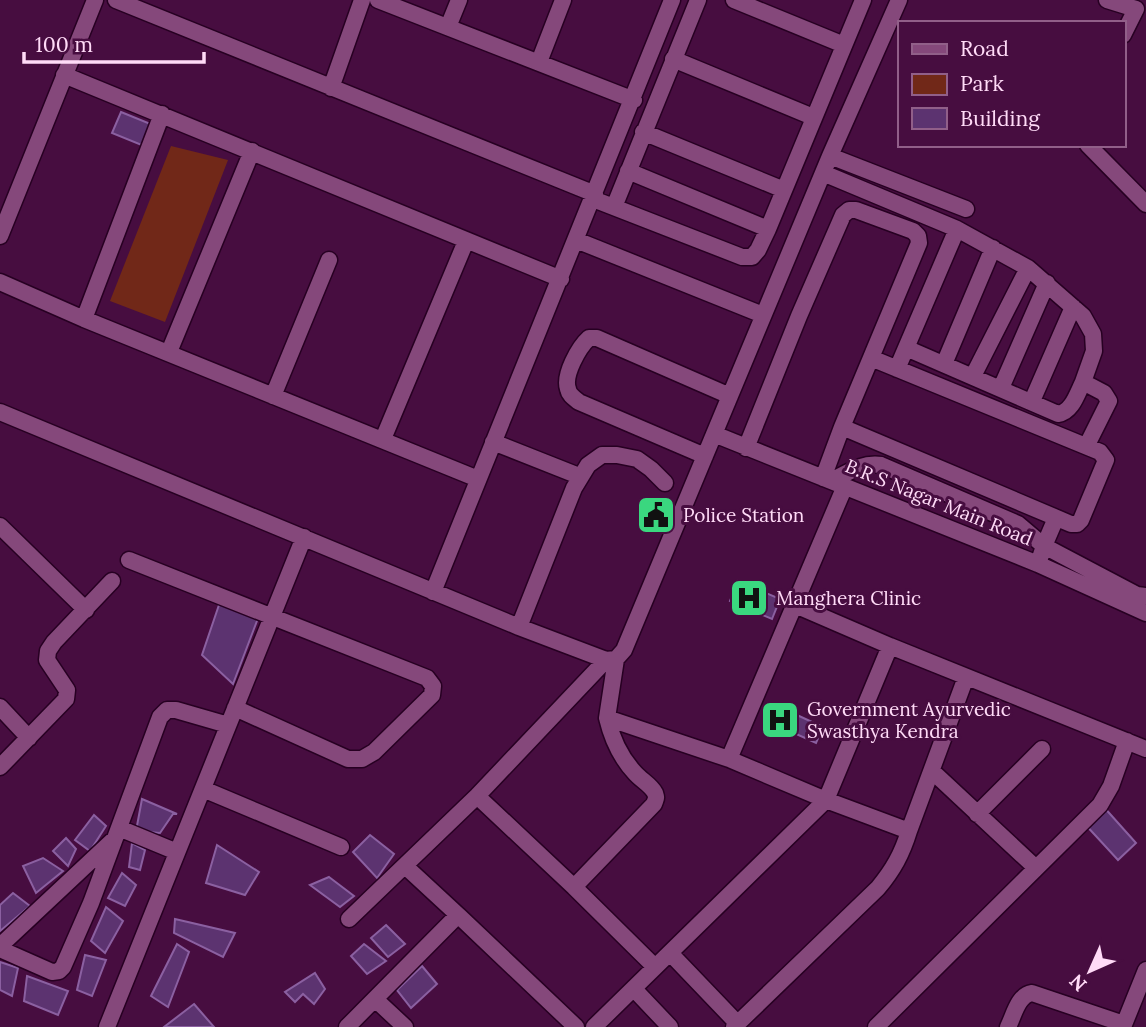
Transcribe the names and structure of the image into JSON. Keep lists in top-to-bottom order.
{
  "streets": {
    "street": ["B.R.S Nagar Main Road"]
  },
  "places": {
    "public building": ["Police Station"],
    "hospital": ["Manghera Clinic", "Government Ayurvedic Swasthya Kendra"]
  },
  "legend": ["Road", "Park", "Building"],
  "scale_bar": "100 m",
  "north": "bottom left"
}
